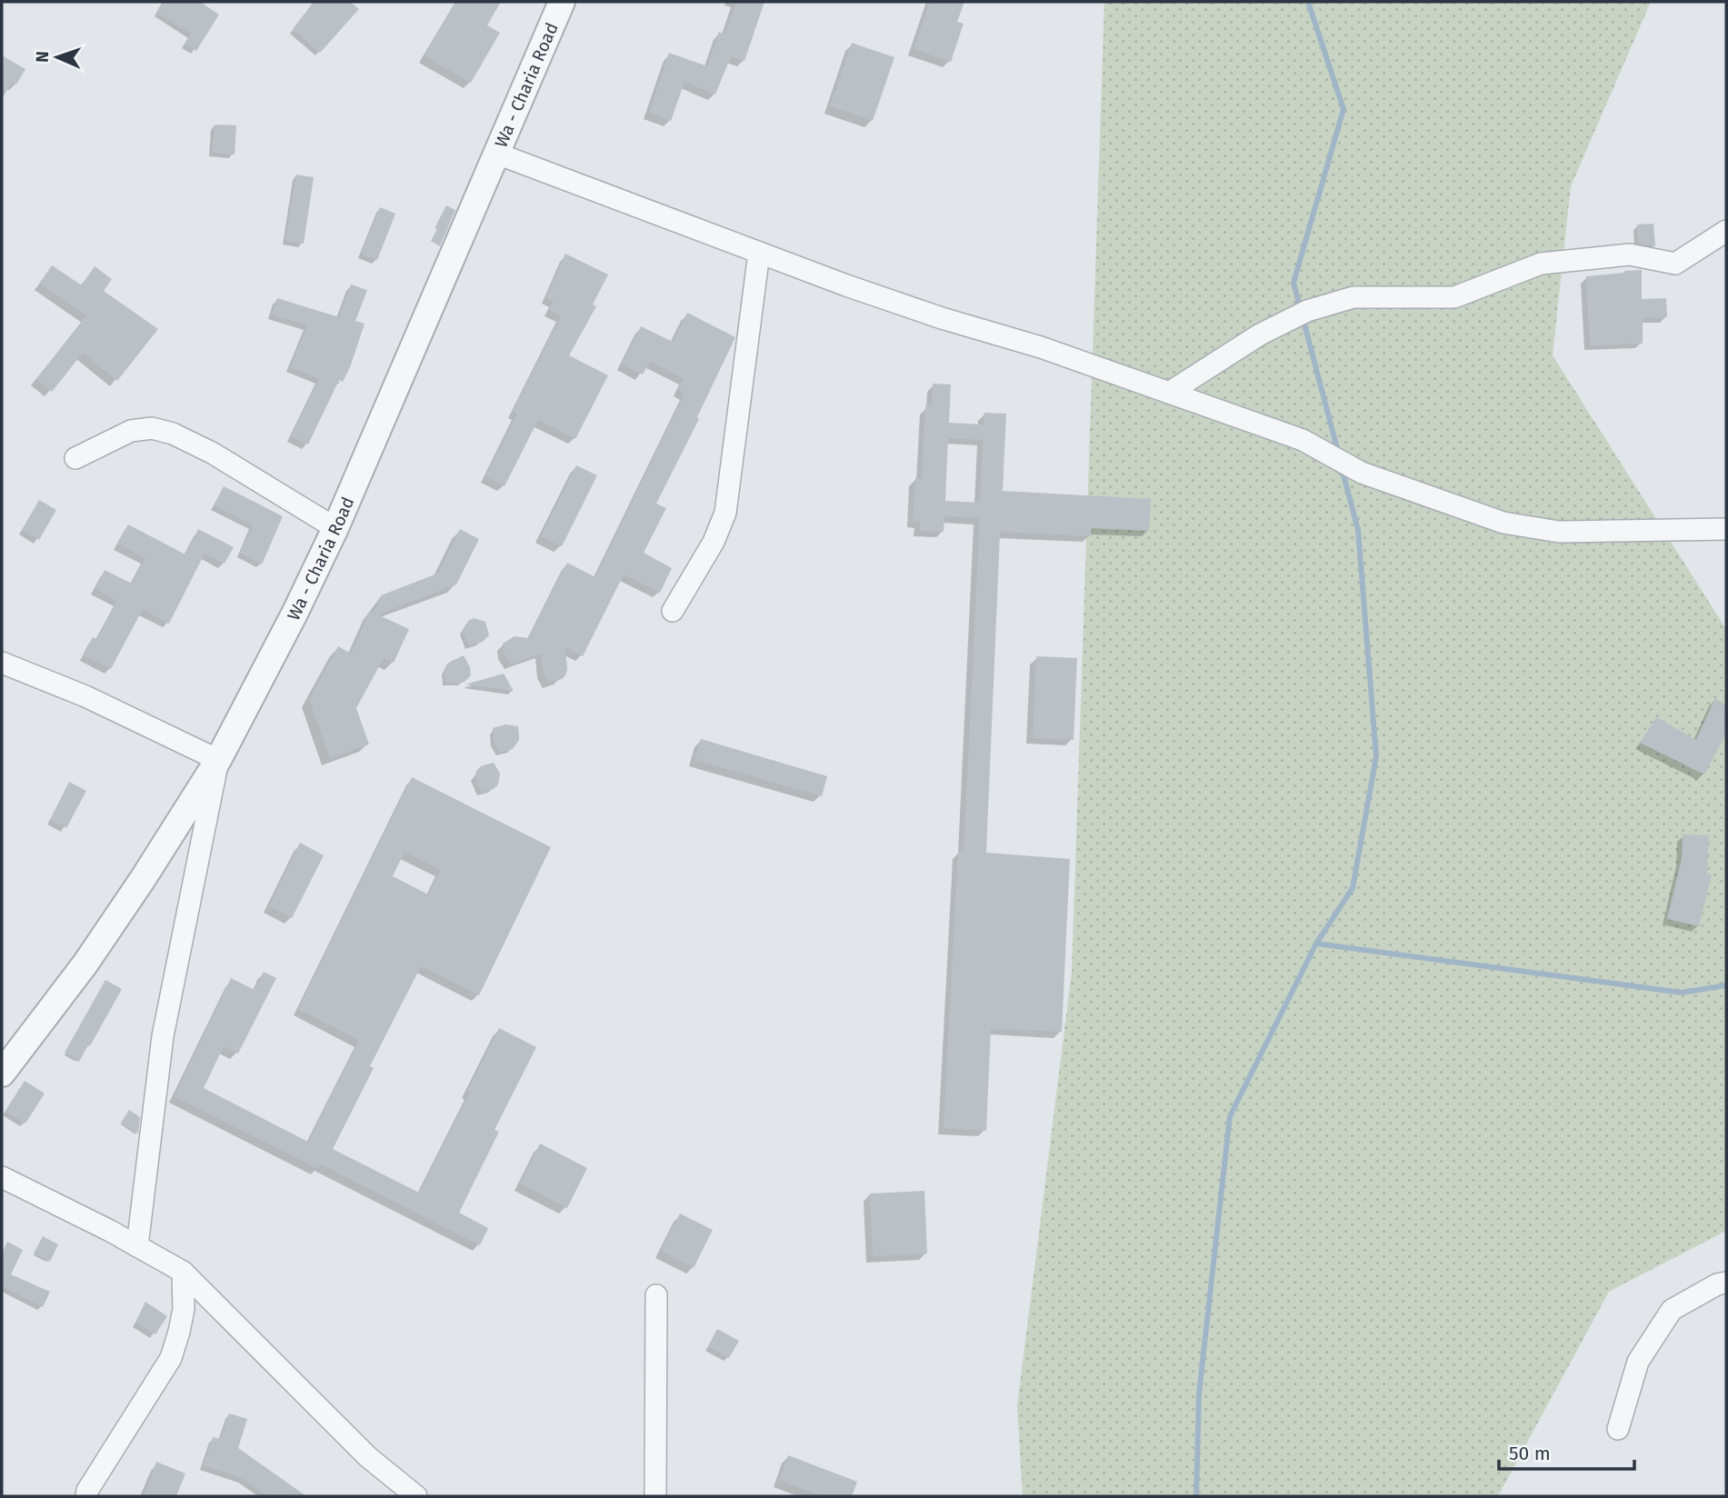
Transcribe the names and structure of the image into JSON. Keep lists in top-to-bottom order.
{
  "streets": {
    "street": ["Wa - Charia Road"]
  },
  "scale_bar": "50 m",
  "north": "left"
}
